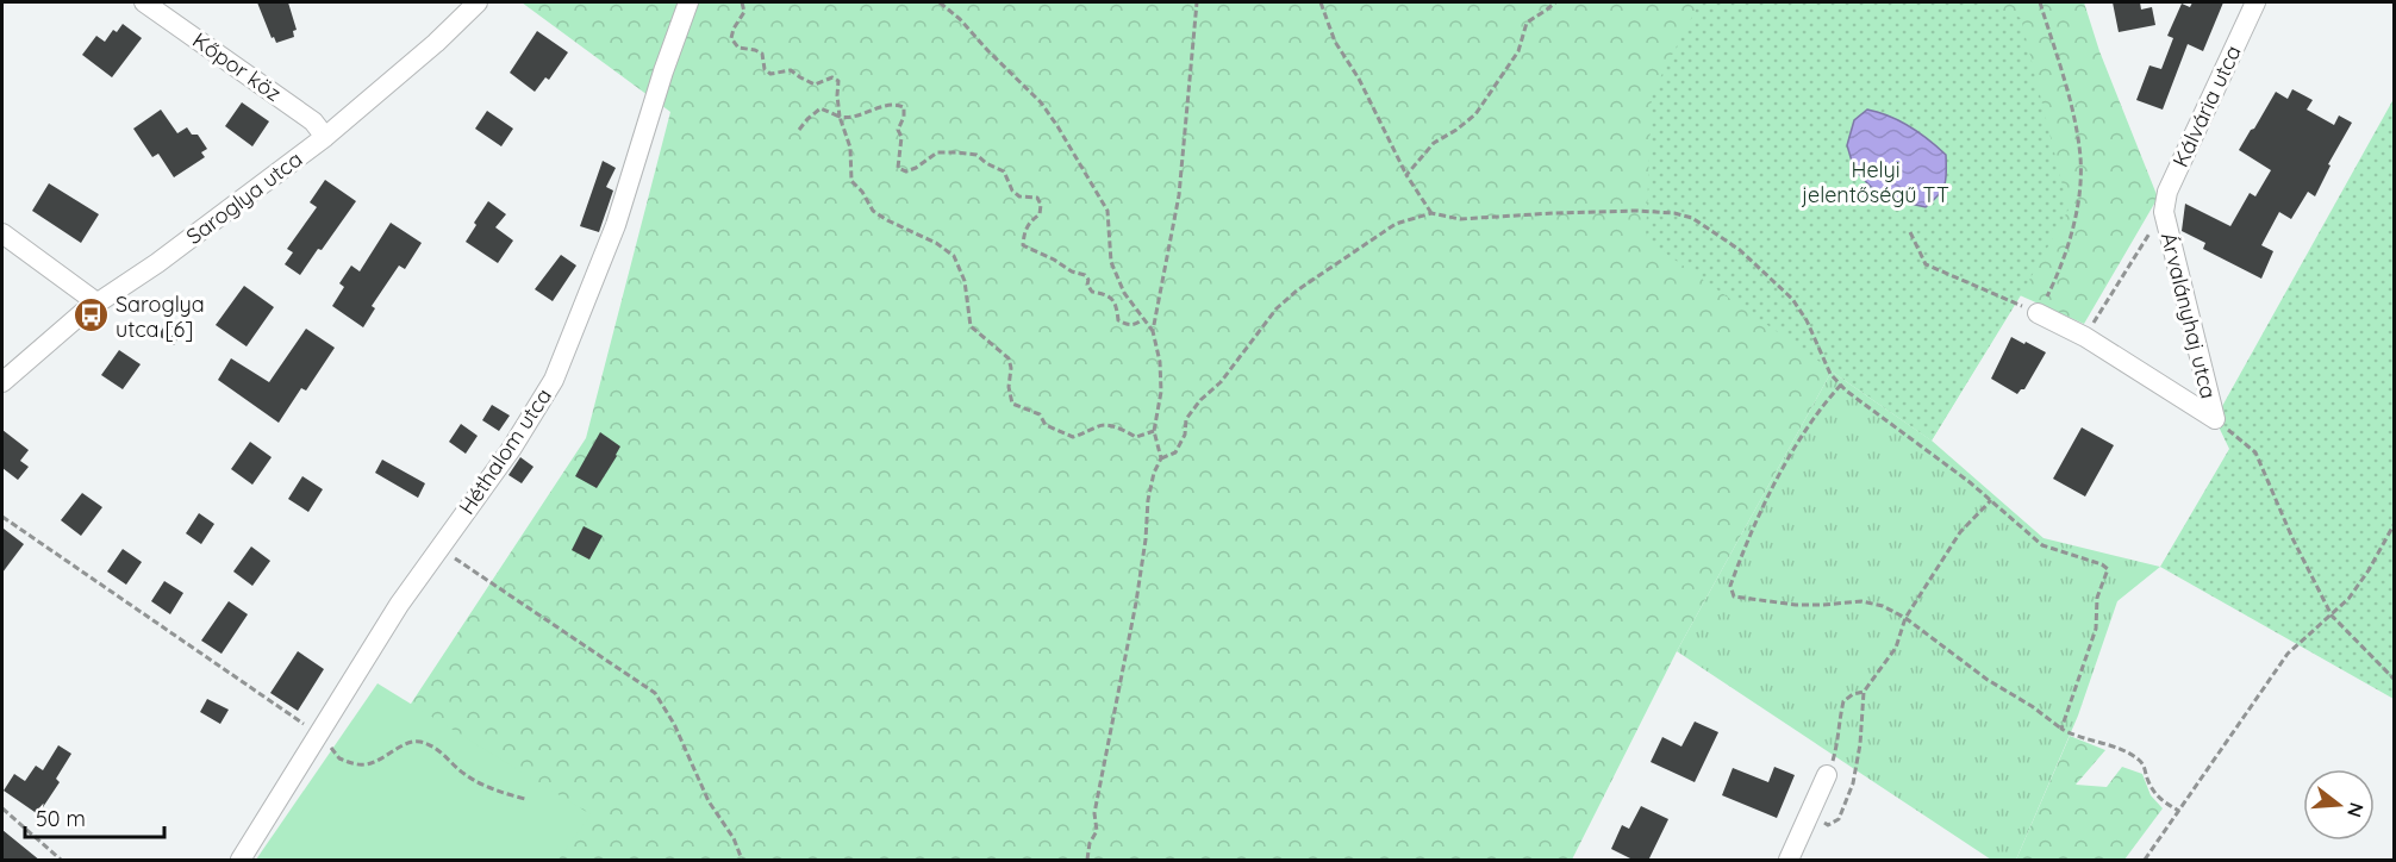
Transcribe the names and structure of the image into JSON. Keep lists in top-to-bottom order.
{
  "streets": {
    "street": [
      "Kőpor köz",
      "Kálvária utca",
      "Saroglya utca",
      "Árvalányhaj utca",
      "Héthalom utca"
    ]
  },
  "crossings": [
    ["Kőpor köz", "Saroglya utca"],
    ["Kálvária utca", "Árvalányhaj utca"]
  ],
  "parks": ["Helyi jelentőségű TT"],
  "places": {
    "bus stop": ["Saroglya utca [6]"]
  },
  "scale_bar": "50 m",
  "north": "right"
}
